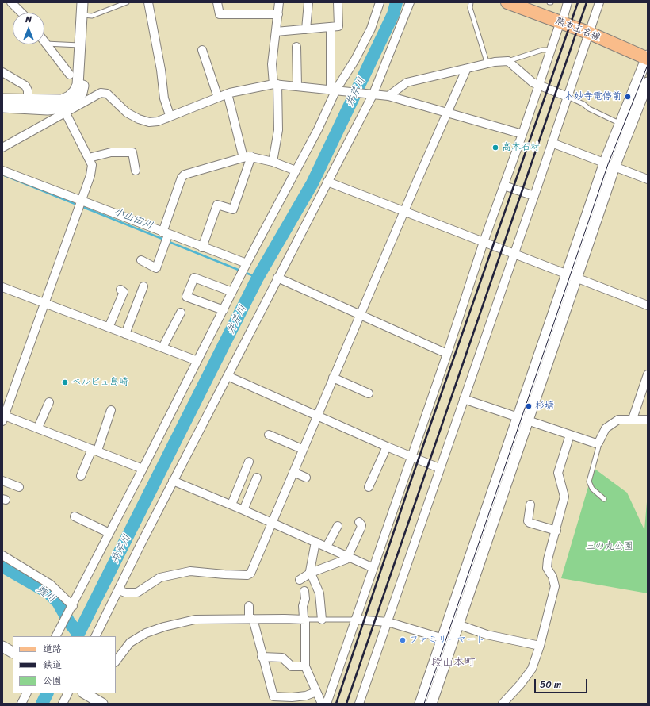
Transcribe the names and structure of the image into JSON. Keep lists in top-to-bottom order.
{
  "streets": {
    "main road": ["熊本玉名線"]
  },
  "districts": ["段山本町"],
  "water": ["井芹川", "小山田川", "麹川"],
  "parks": ["三の丸公園"],
  "places": [
    "本妙寺電停前",
    "高木石材",
    "ベルビュ島崎",
    "杉塘",
    "ファミリーマート"
  ],
  "legend": ["道路", "鉄道", "公園"],
  "scale_bar": "50 m",
  "north": "top"
}
